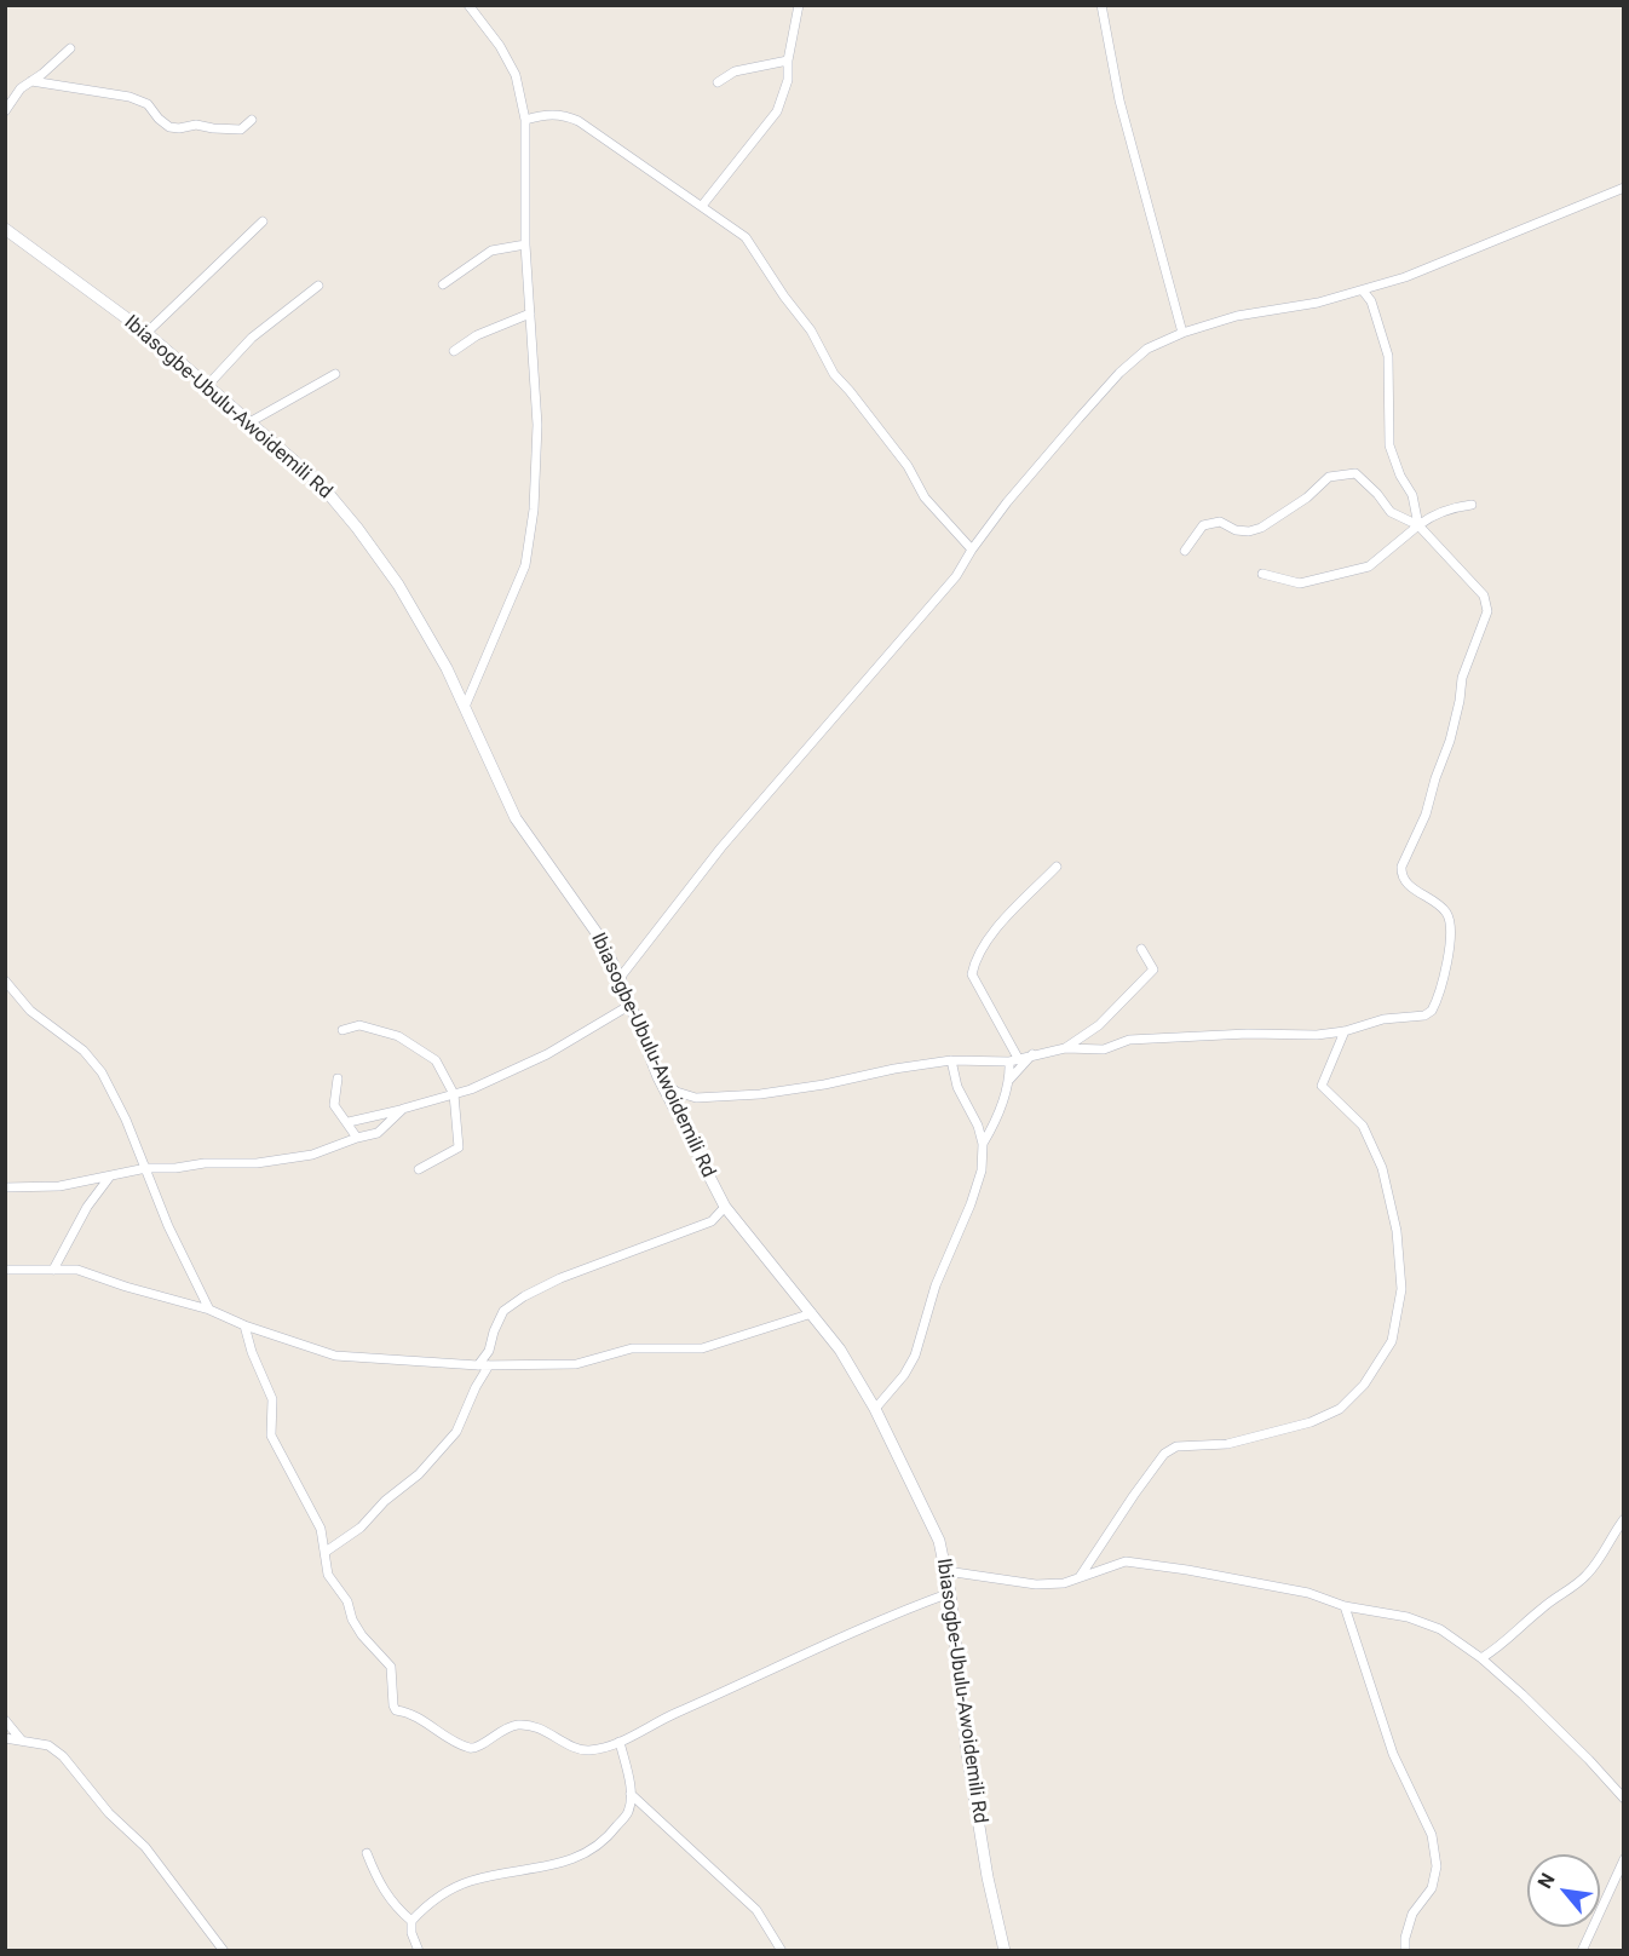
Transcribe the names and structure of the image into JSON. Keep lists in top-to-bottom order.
{
  "streets": {
    "street": ["Ibiasogbe-Ubulu-Awoidemili Rd"]
  },
  "north": "top left"
}
